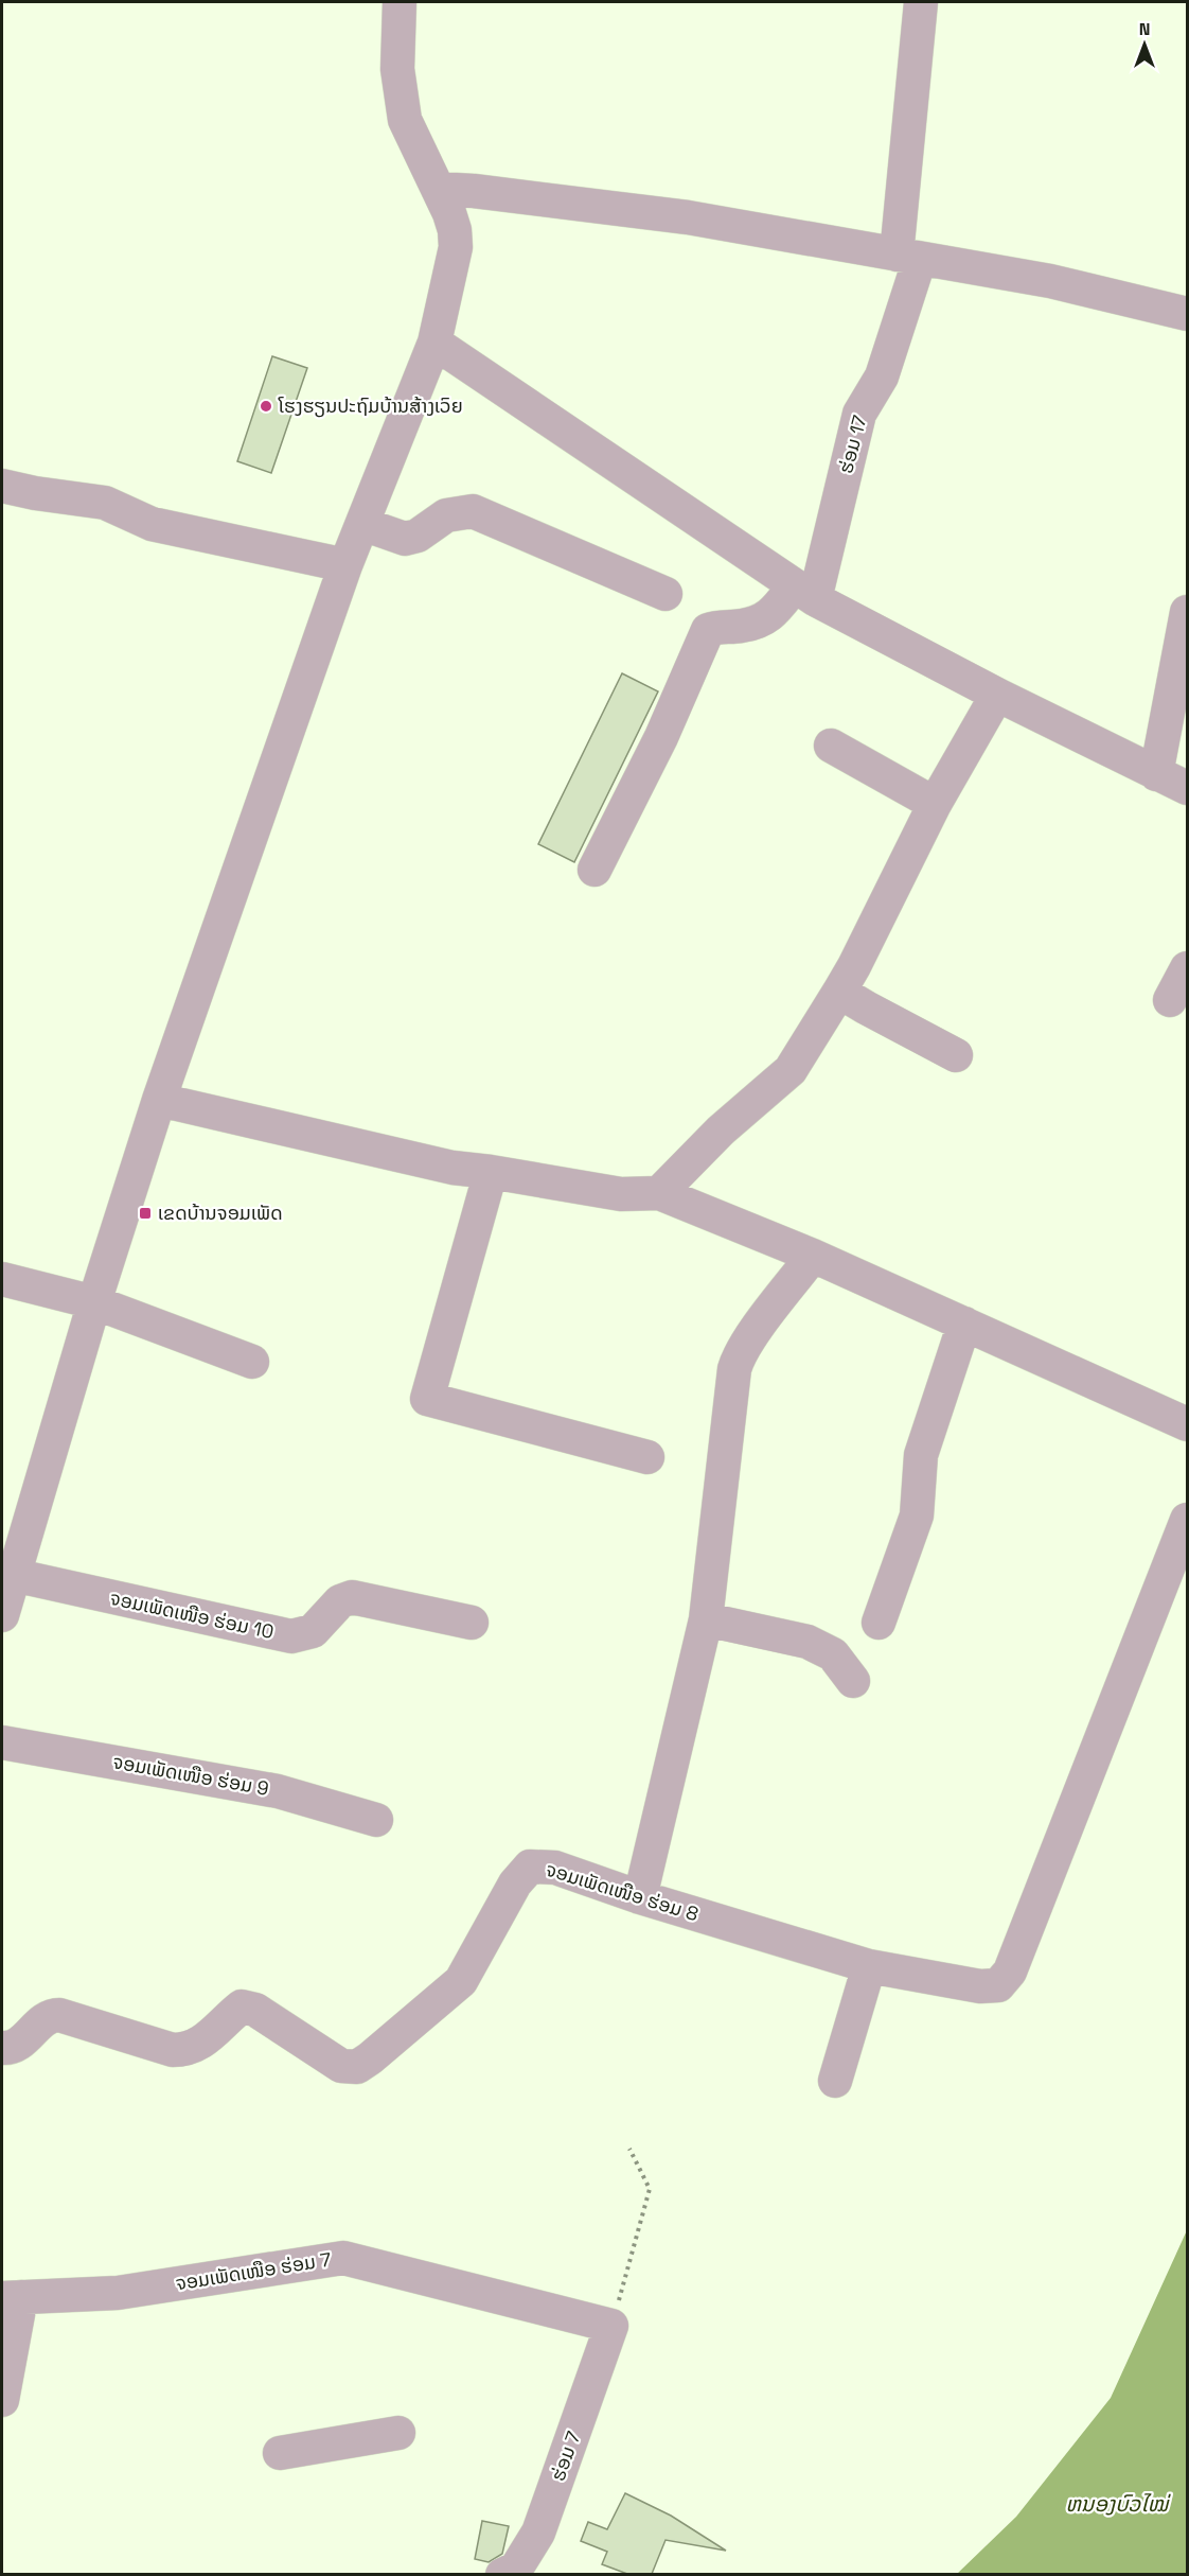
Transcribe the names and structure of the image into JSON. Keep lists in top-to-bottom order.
{
  "streets": {
    "street": [
      "ຮ່ອມ 17",
      "ຈອມເພັດເໜືອ ຮ່ອມ 10",
      "ຈອມເພັດເໜືອ ຮ່ອມ 9",
      "ຈອມເພັດເໜືອ ຮ່ອມ 8",
      "ຈອມເພັດເໜືອ ຮ່ອມ 7",
      "ຮ່ອມ 7"
    ]
  },
  "crossings": [
    ["ຈອມເພັດເໜືອ ຮ່ອມ 7", "ຮ່ອມ 7"]
  ],
  "water": ["ຫນອງບົວໄໝ່"],
  "places": {
    "other": ["ໂຮງຮຽນປະຖົມບ້ານສ້າງເວົຍ"],
    "transit": ["ເຂດບ້ານຈອມເພັດ"]
  },
  "north": "top"
}
